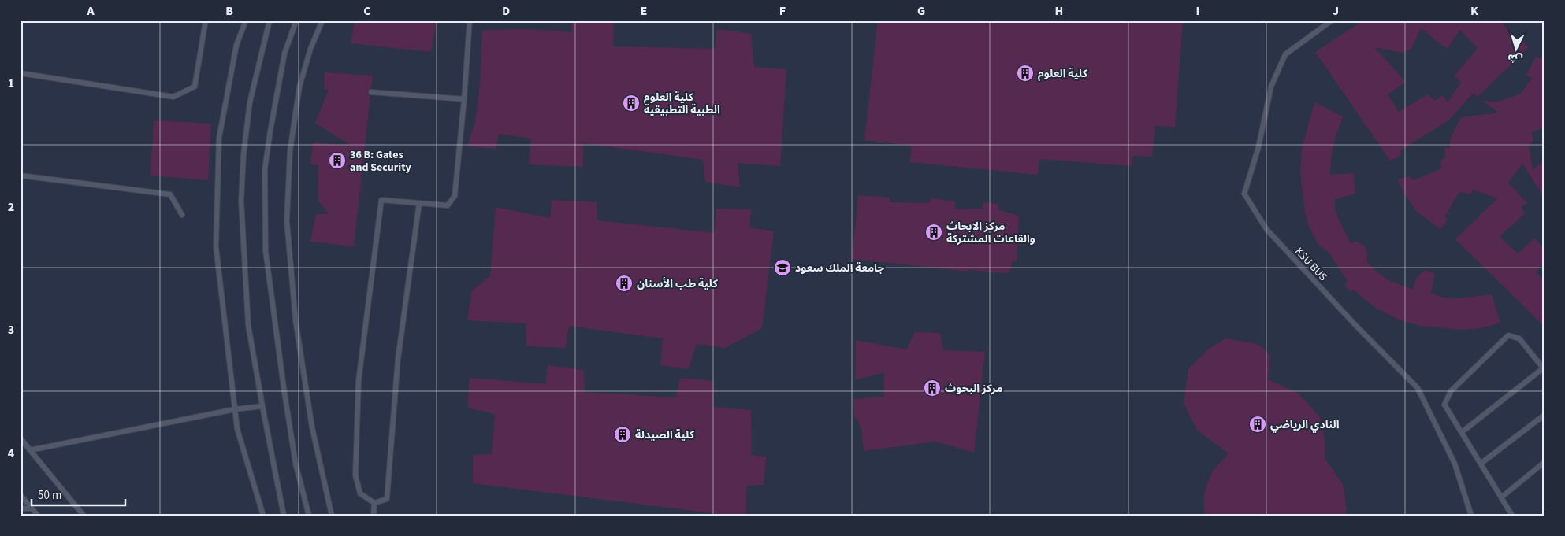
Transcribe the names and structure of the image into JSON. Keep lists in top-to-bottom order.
{
  "streets": {
    "lane": ["KSU BUS"]
  },
  "places": {
    "building": [
      "كلية العلوم",
      "كلية العلوم الطبية التطبيقية",
      "36 B: Gates and Security",
      "مركز الابحاث والقاعات المشتركة",
      "كلية طب الأسنان",
      "مركز البحوث",
      "النادي الرياضي",
      "كلية الصيدلة"
    ],
    "school or university": ["جامعة الملك سعود"]
  },
  "scale_bar": "50 m",
  "north": "bottom",
  "grid": {
    "columns": [
      "A",
      "B",
      "C",
      "D",
      "E",
      "F",
      "G",
      "H",
      "I",
      "J",
      "K"
    ],
    "rows": [
      "1",
      "2",
      "3",
      "4"
    ]
  }
}
